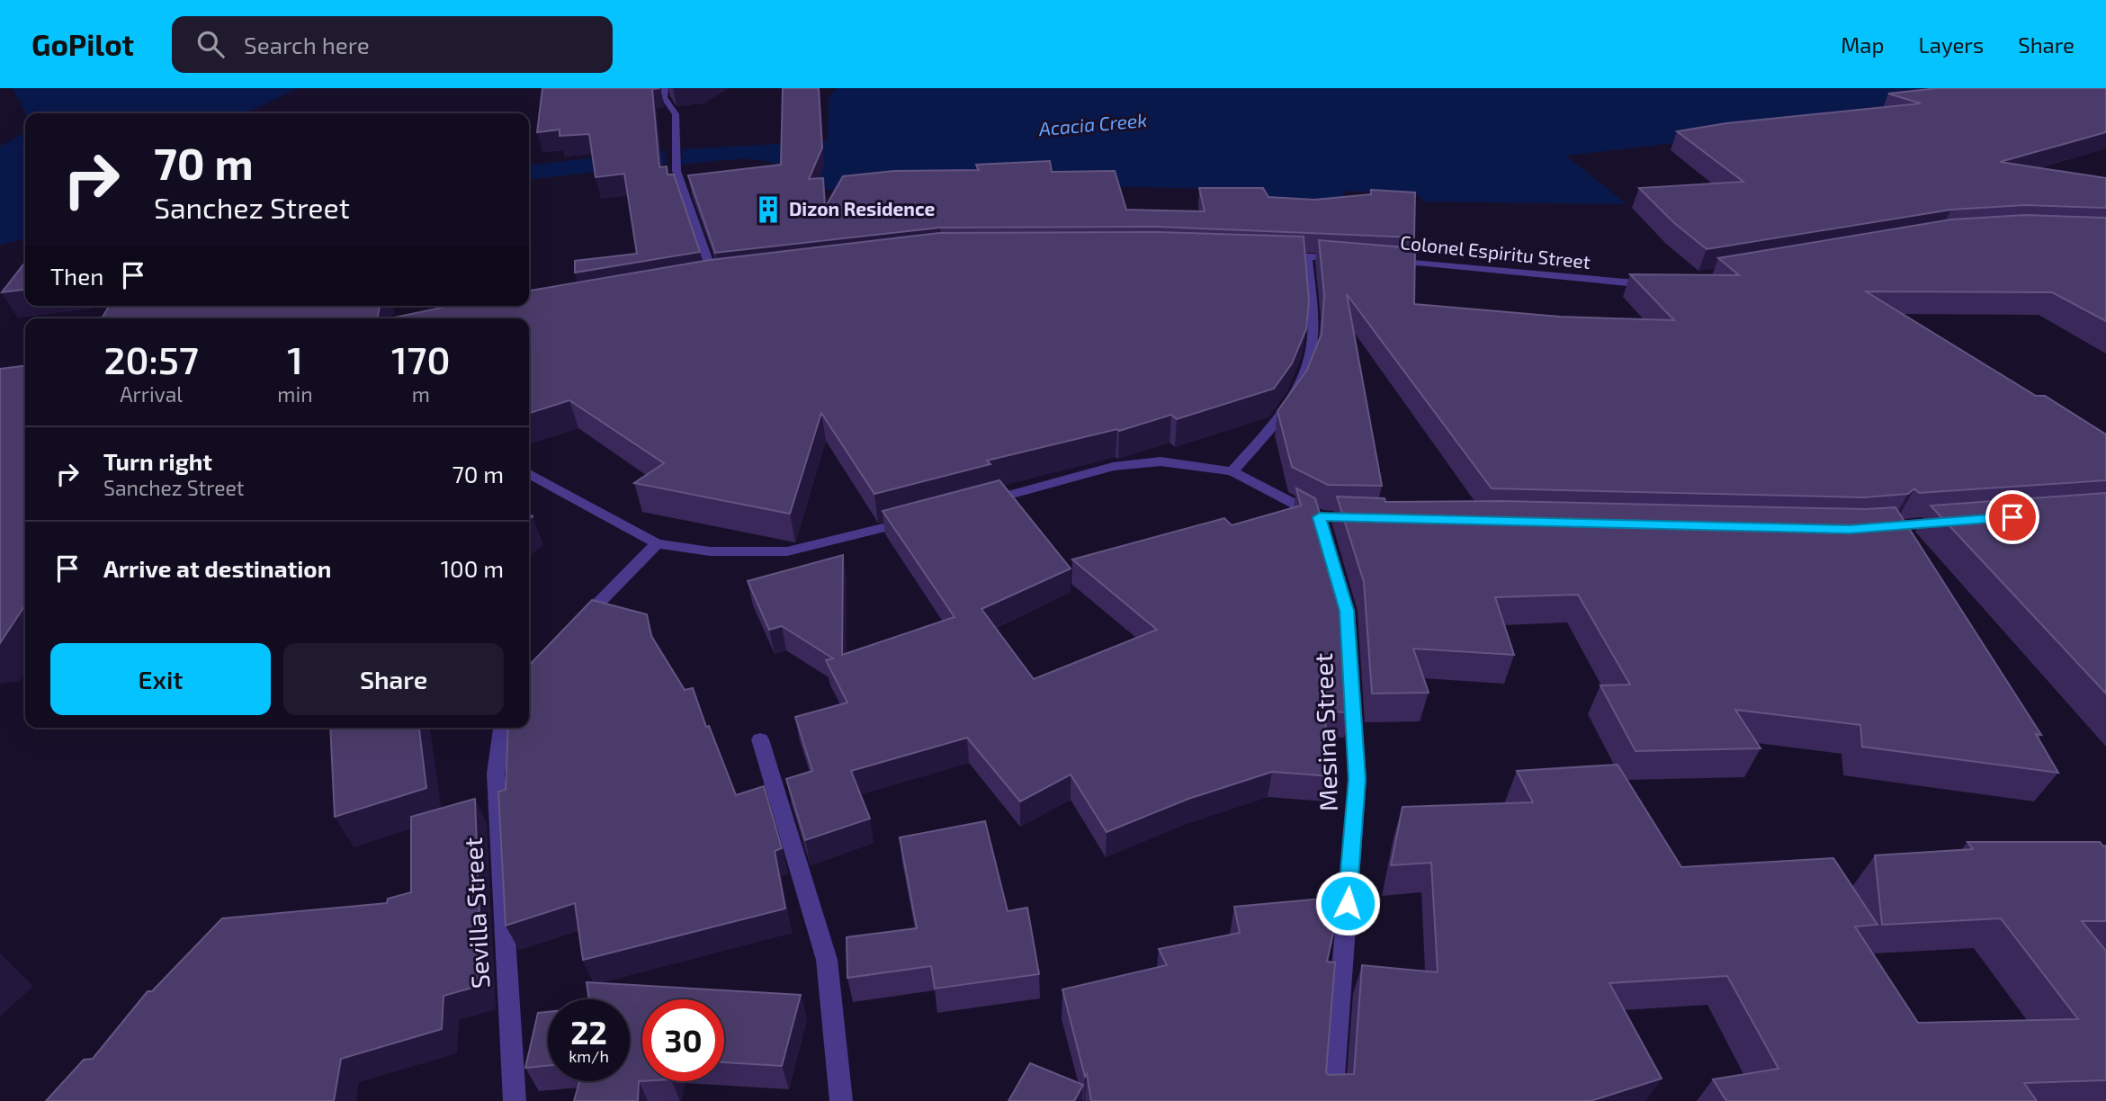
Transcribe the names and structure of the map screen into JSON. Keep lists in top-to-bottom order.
{
  "streets": {
    "street": ["Colonel Espiritu Street", "Mesina Street", "Sevilla Street"]
  },
  "water": ["Acacia Creek"],
  "places": {
    "building": ["Dizon Residence"]
  },
  "page": {
    "header": "GoPilot",
    "search": "Search here",
    "nav": ["Map", "Layers", "Share"],
    "turn": ["70 m", "Sanchez Street"],
    "then": "Then",
    "eta": [
      "20:57",
      "Arrival",
      "1",
      "min",
      "170",
      "m"
    ],
    "list": [
      {
        "name": "Turn right",
        "note": "Sanchez Street",
        "value": "70 m"
      },
      {
        "name": "Arrive at destination",
        "value": "100 m"
      }
    ],
    "buttons": ["Exit", "Share"],
    "speed": "22 km/h",
    "limit": "30"
  }
}
